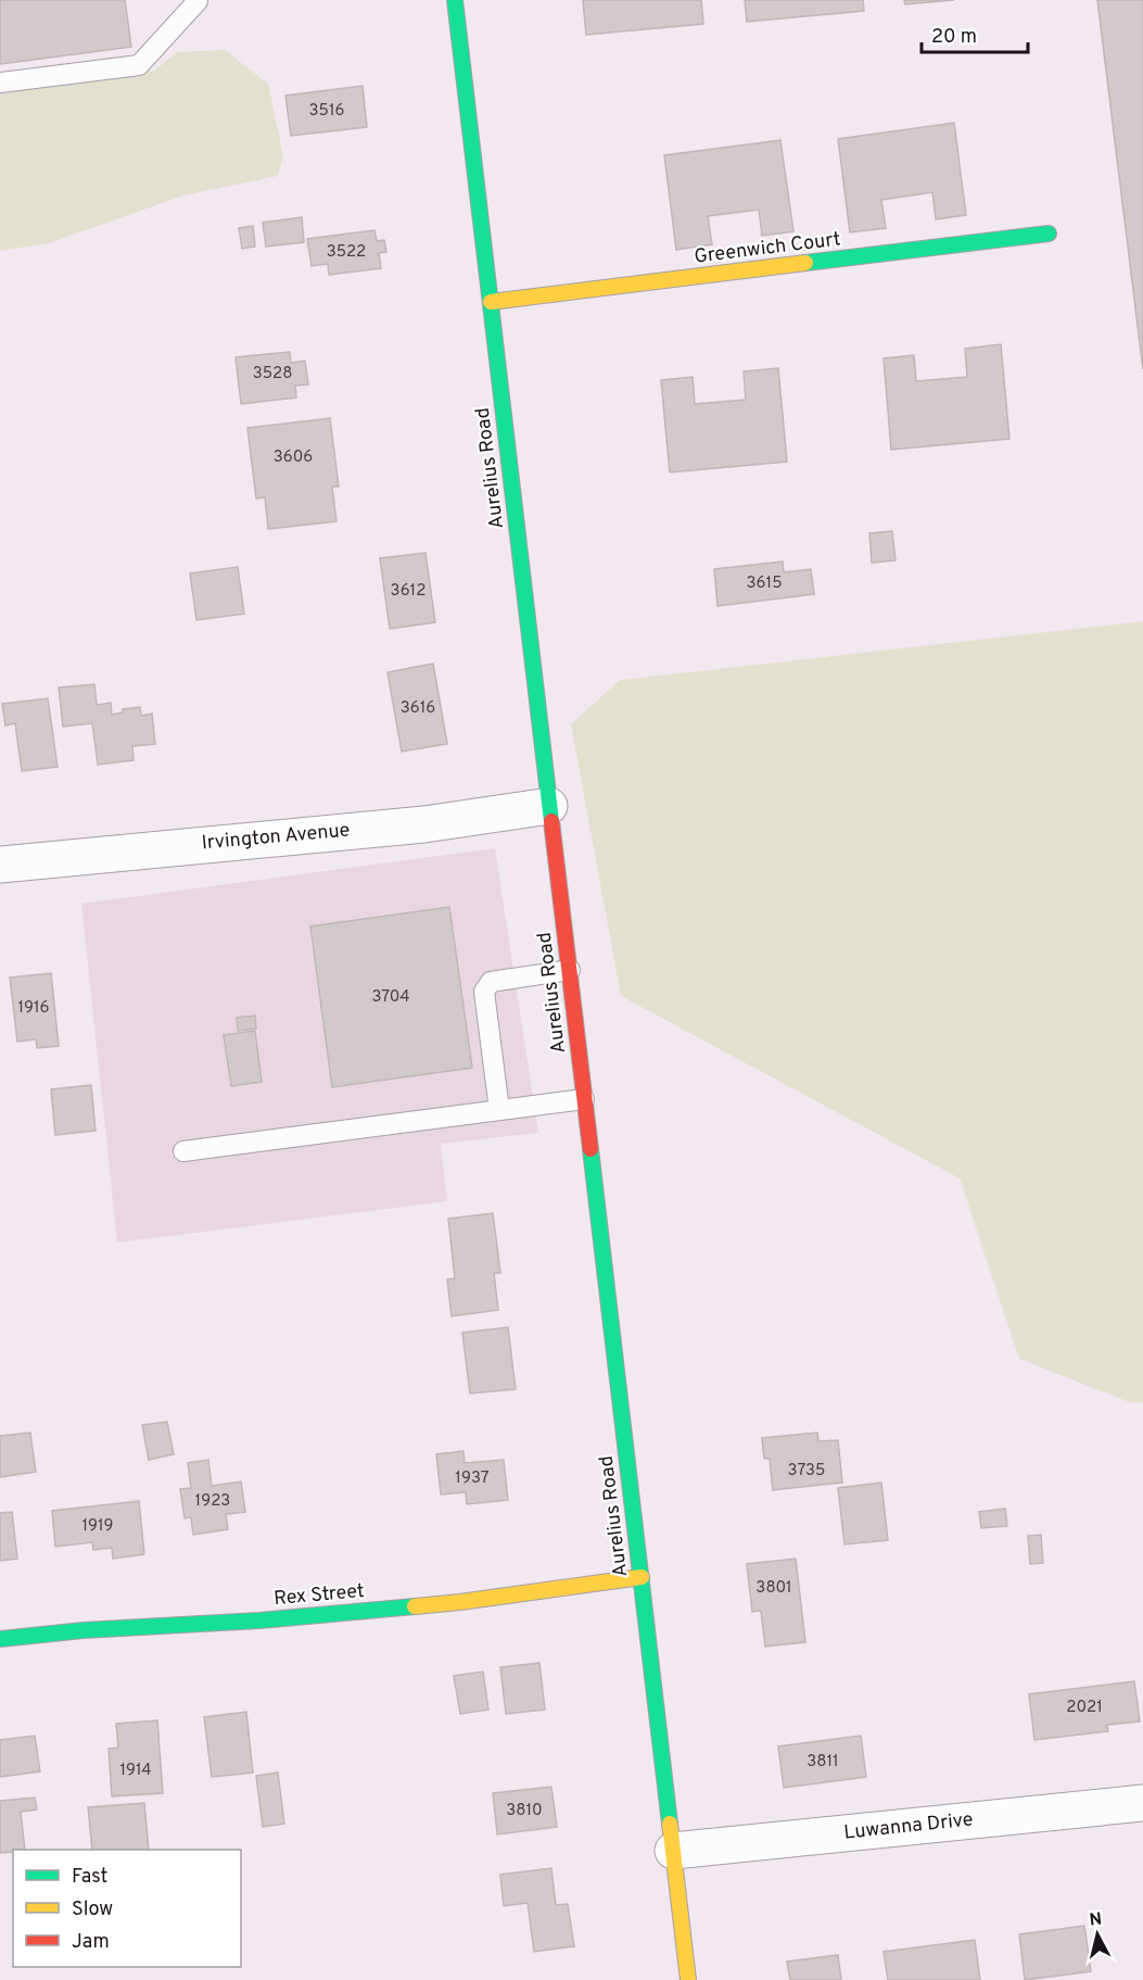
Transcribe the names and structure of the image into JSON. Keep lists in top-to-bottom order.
{
  "streets": {
    "street": [
      "Greenwich Court",
      "Aurelius Road",
      "Irvington Avenue",
      "Rex Street",
      "Luwanna Drive"
    ]
  },
  "crossings": [
    ["Greenwich Court", "Aurelius Road"],
    ["Aurelius Road", "Irvington Avenue"],
    ["Aurelius Road", "Rex Street"],
    ["Aurelius Road", "Luwanna Drive"]
  ],
  "house_numbers": [
    "3516",
    "3522",
    "3528",
    "3606",
    "3615",
    "3612",
    "3616",
    "3704",
    "1916",
    "3735",
    "1937",
    "1923",
    "1919",
    "3801",
    "2021",
    "3811",
    "1914",
    "3810"
  ],
  "legend": ["Fast", "Slow", "Jam"],
  "scale_bar": "20 m",
  "north": "top"
}
